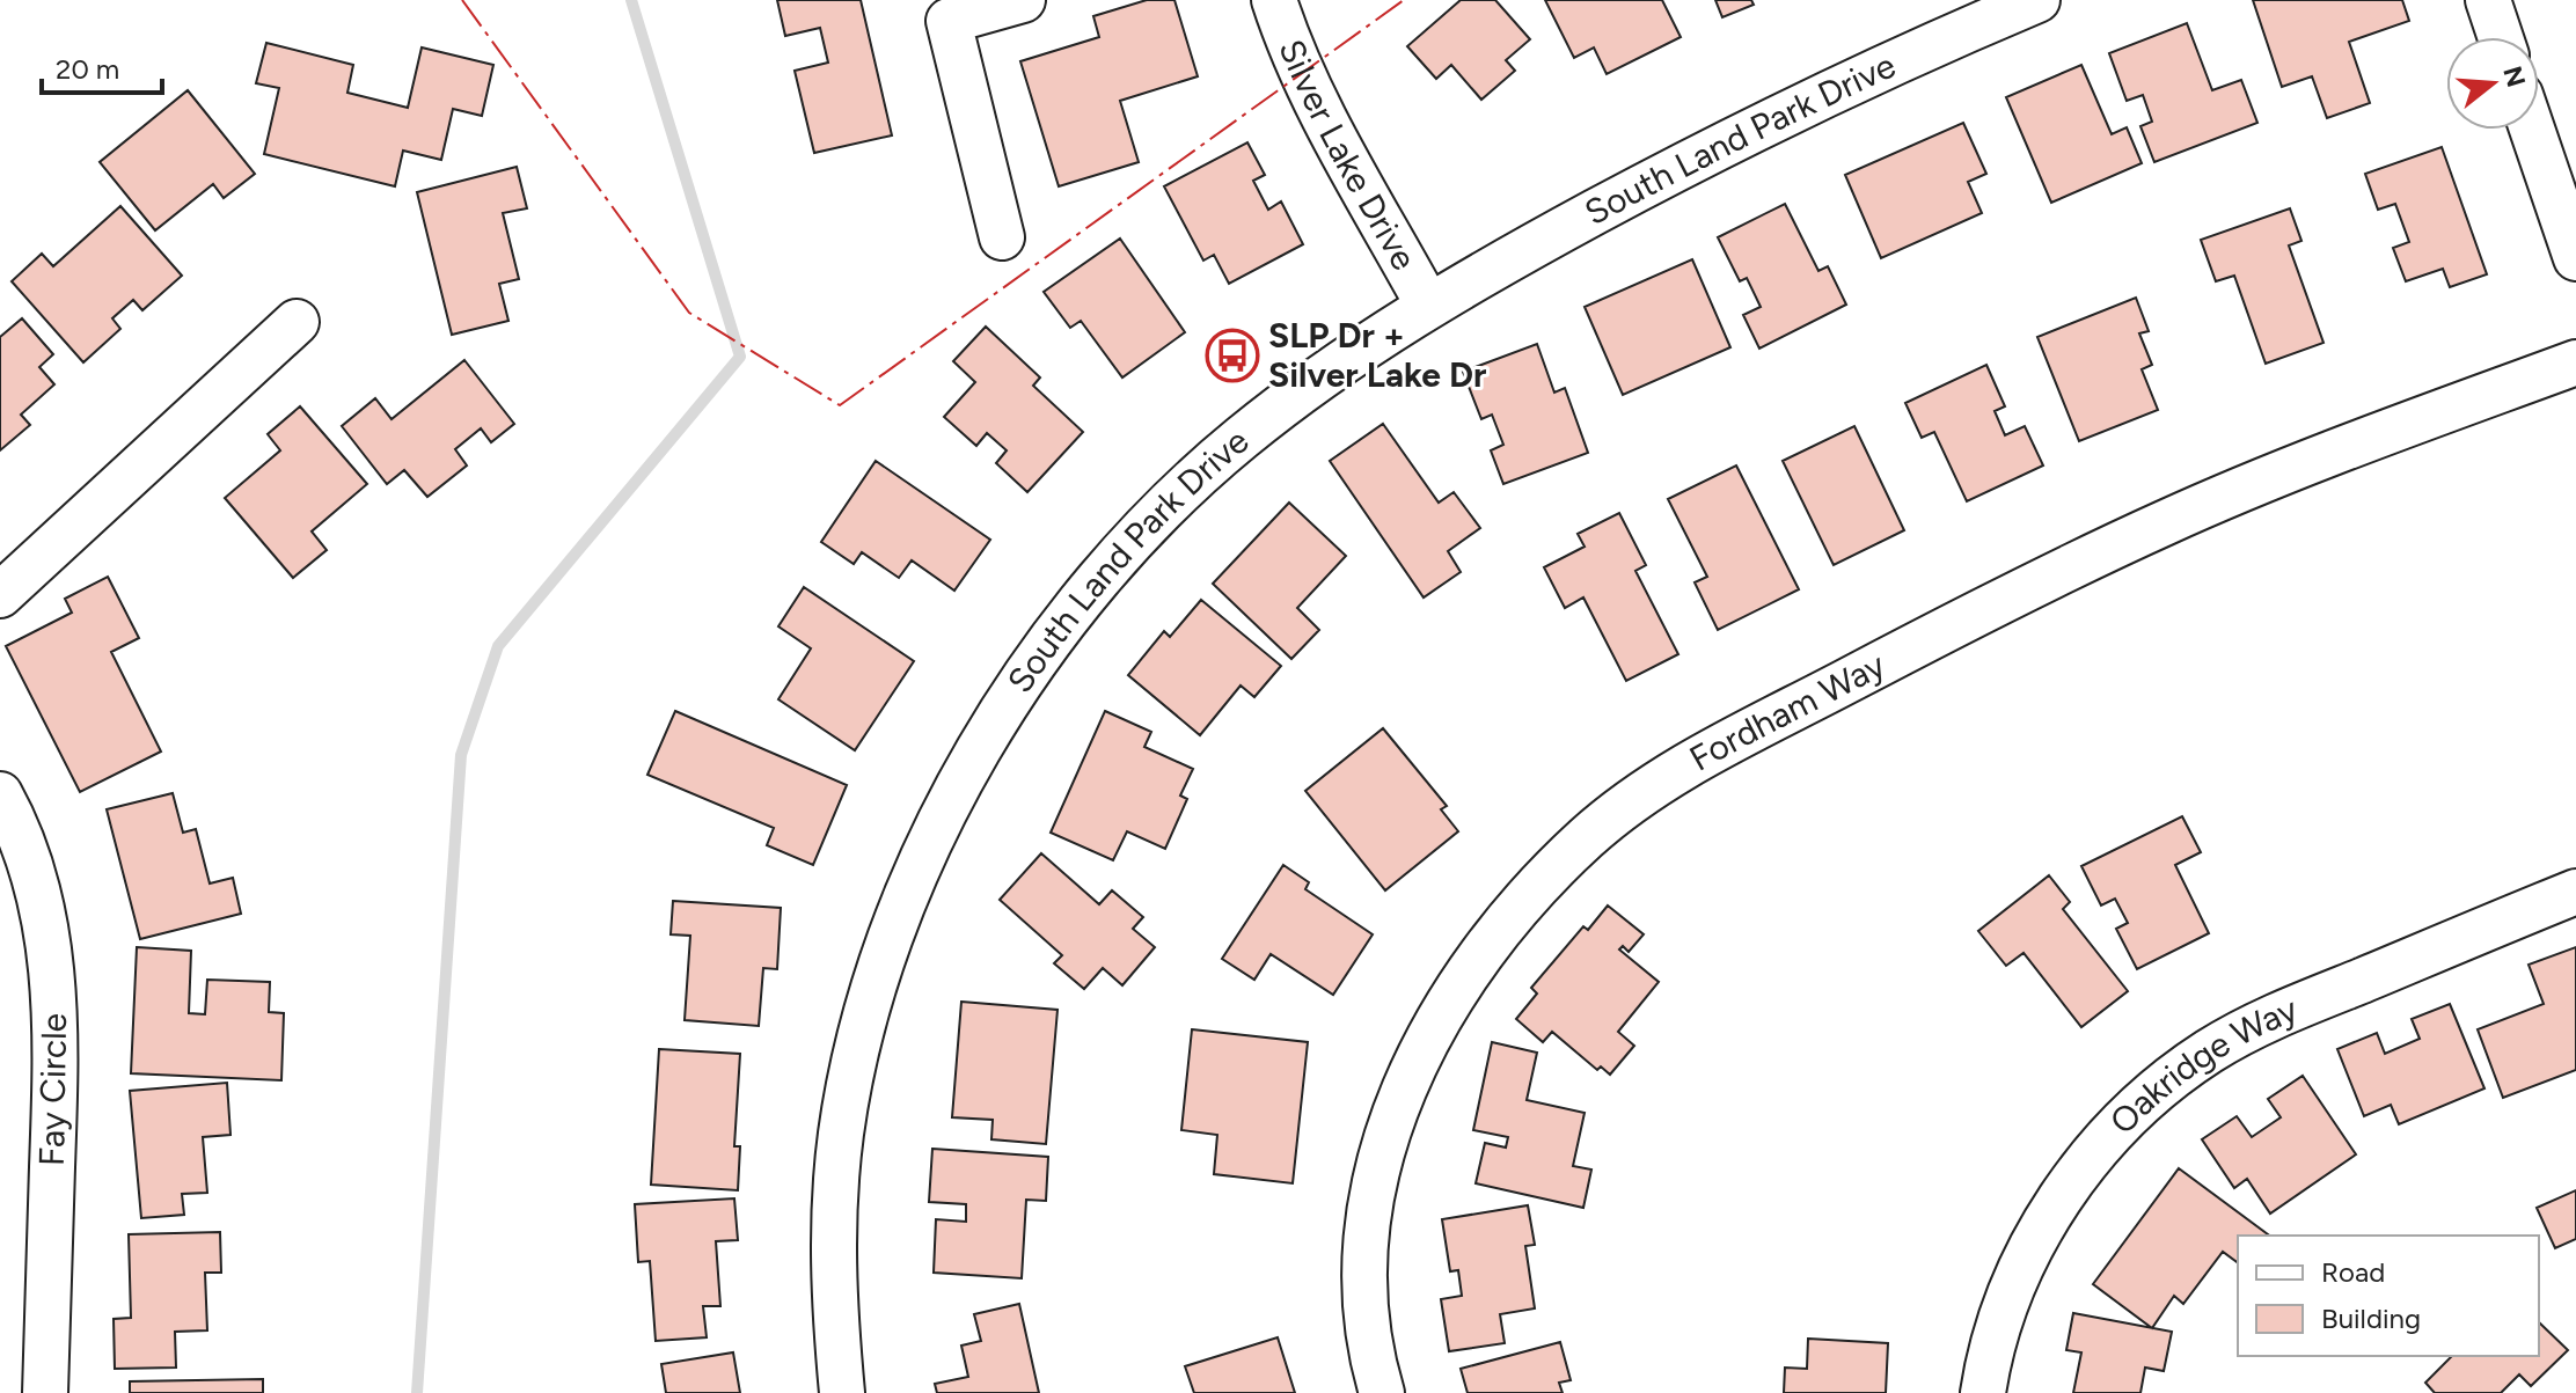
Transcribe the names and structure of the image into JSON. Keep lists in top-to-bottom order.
{
  "streets": {
    "street": [
      "South Land Park Drive",
      "Silver Lake Drive",
      "Fordham Way",
      "Oakridge Way",
      "Fay Circle"
    ]
  },
  "crossings": [
    ["South Land Park Drive", "Silver Lake Drive"]
  ],
  "places": {
    "bus stop": ["SLP Dr + Silver Lake Dr"]
  },
  "legend": ["Road", "Building"],
  "scale_bar": "20 m",
  "north": "right"
}
